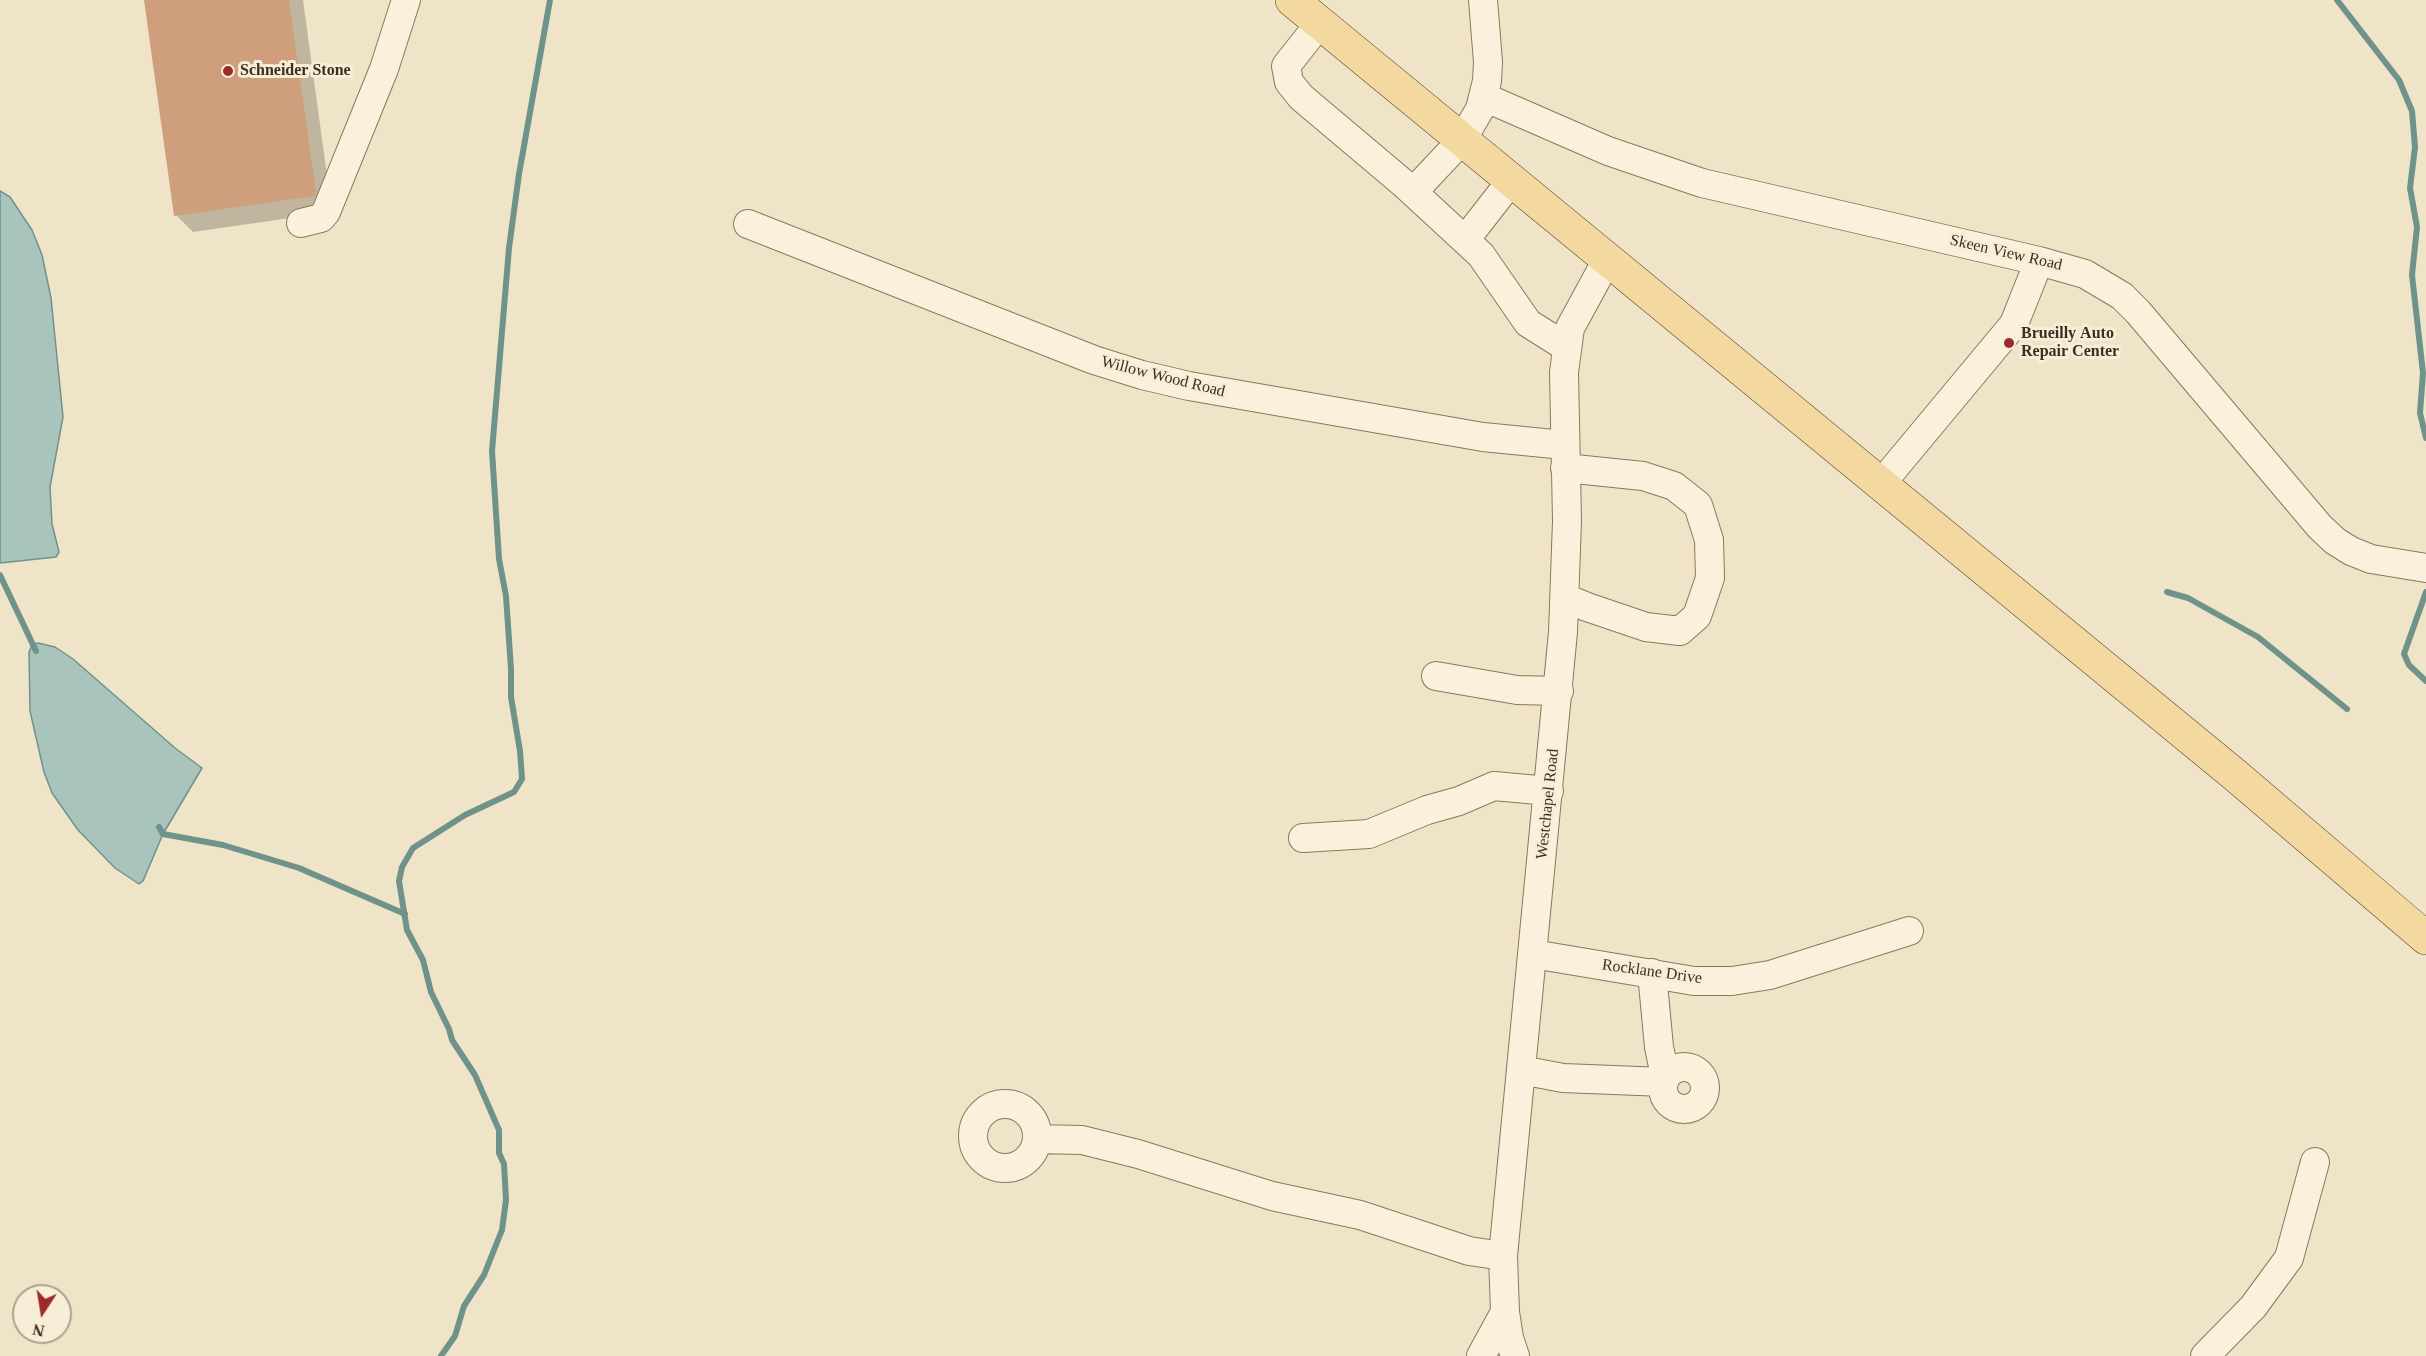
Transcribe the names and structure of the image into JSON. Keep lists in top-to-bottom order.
{
  "streets": {
    "street": [
      "Skeen View Road",
      "Willow Wood Road",
      "Westchapel Road",
      "Rocklane Drive"
    ]
  },
  "crossings": [
    ["Willow Wood Road", "Westchapel Road"],
    ["Westchapel Road", "Rocklane Drive"]
  ],
  "places": ["Schneider Stone", "Brueilly Auto Repair Center"],
  "north": "bottom"
}
